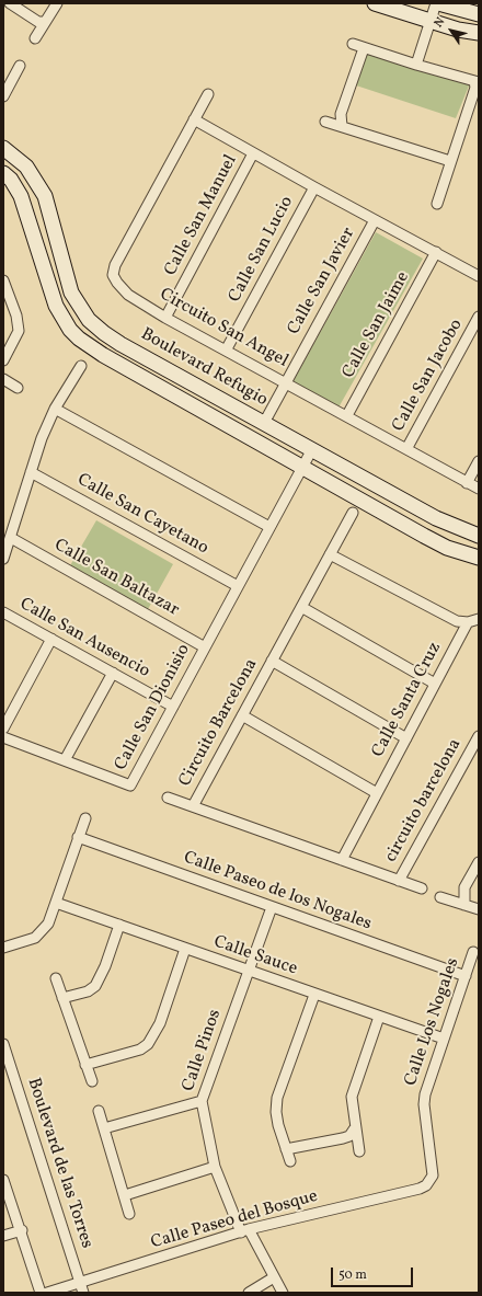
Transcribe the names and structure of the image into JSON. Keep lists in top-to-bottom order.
{
  "streets": {
    "street": [
      "Calle San Manuel",
      "Calle San Lucio",
      "Calle San Javier",
      "Calle San Jaime",
      "Circuito San Angel",
      "Boulevard Refugio",
      "Calle San Jacobo",
      "Calle San Cayetano",
      "Calle San Baltazar",
      "Calle San Ausencio",
      "Calle Santa Cruz",
      "Calle San Dionisio",
      "Circuito Barcelona",
      "circuito barcelona",
      "Calle Paseo de los Nogales",
      "Calle Sauce",
      "Calle Los Nogales",
      "Calle Pinos",
      "Boulevard de las Torres",
      "Calle Paseo del Bosque"
    ]
  },
  "crossings": [
    ["Calle San Manuel", "Circuito San Angel"],
    ["Calle San Lucio", "Circuito San Angel"],
    ["Calle San Javier", "Circuito San Angel"],
    ["Calle San Javier", "Boulevard Refugio"],
    ["Calle San Jaime", "Circuito San Angel"],
    ["Circuito San Angel", "Calle San Jacobo"],
    ["Boulevard Refugio", "Calle San Dionisio"],
    ["Calle San Cayetano", "Calle San Dionisio"],
    ["Calle San Baltazar", "Calle San Dionisio"],
    ["Calle San Ausencio", "Calle San Dionisio"],
    ["Circuito Barcelona", "circuito barcelona"],
    ["Calle Paseo de los Nogales", "Calle Los Nogales"],
    ["Calle Paseo de los Nogales", "Calle Pinos"],
    ["Calle Sauce", "Calle Los Nogales"],
    ["Calle Sauce", "Calle Pinos"],
    ["Calle Los Nogales", "Calle Paseo del Bosque"],
    ["Calle Pinos", "Calle Paseo del Bosque"],
    ["Boulevard de las Torres", "Calle Paseo del Bosque"]
  ],
  "scale_bar": "50 m",
  "north": "top left"
}
